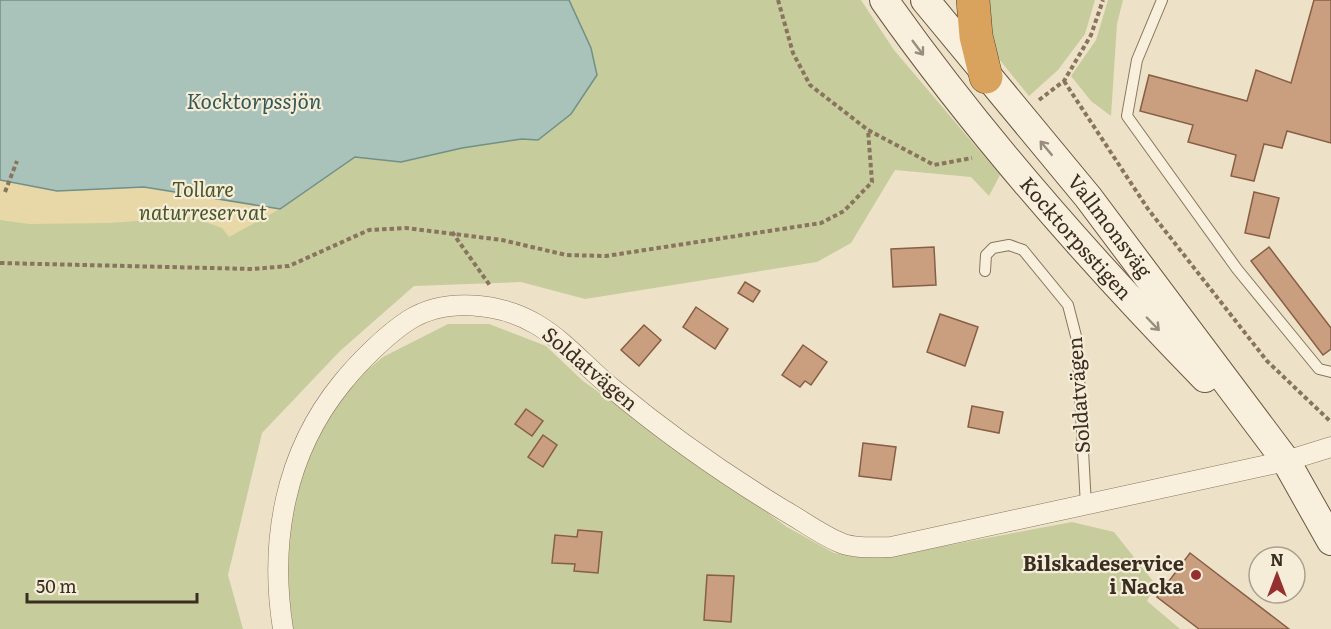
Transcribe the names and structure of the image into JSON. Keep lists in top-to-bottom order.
{
  "streets": {
    "main road": ["Vallmonsväg", "Kocktorpsstigen"],
    "street": ["Soldatvägen"]
  },
  "crossings": [
    ["Vallmonsväg", "Kocktorpsstigen"],
    ["Vallmonsväg", "Soldatvägen"],
    ["Kocktorpsstigen", "Soldatvägen"]
  ],
  "one_way": ["Vallmonsväg", "Kocktorpsstigen"],
  "water": ["Kocktorpssjön"],
  "parks": ["Tollare naturreservat"],
  "places": ["Bilskadeservice i Nacka"],
  "scale_bar": "50 m",
  "north": "top"
}
